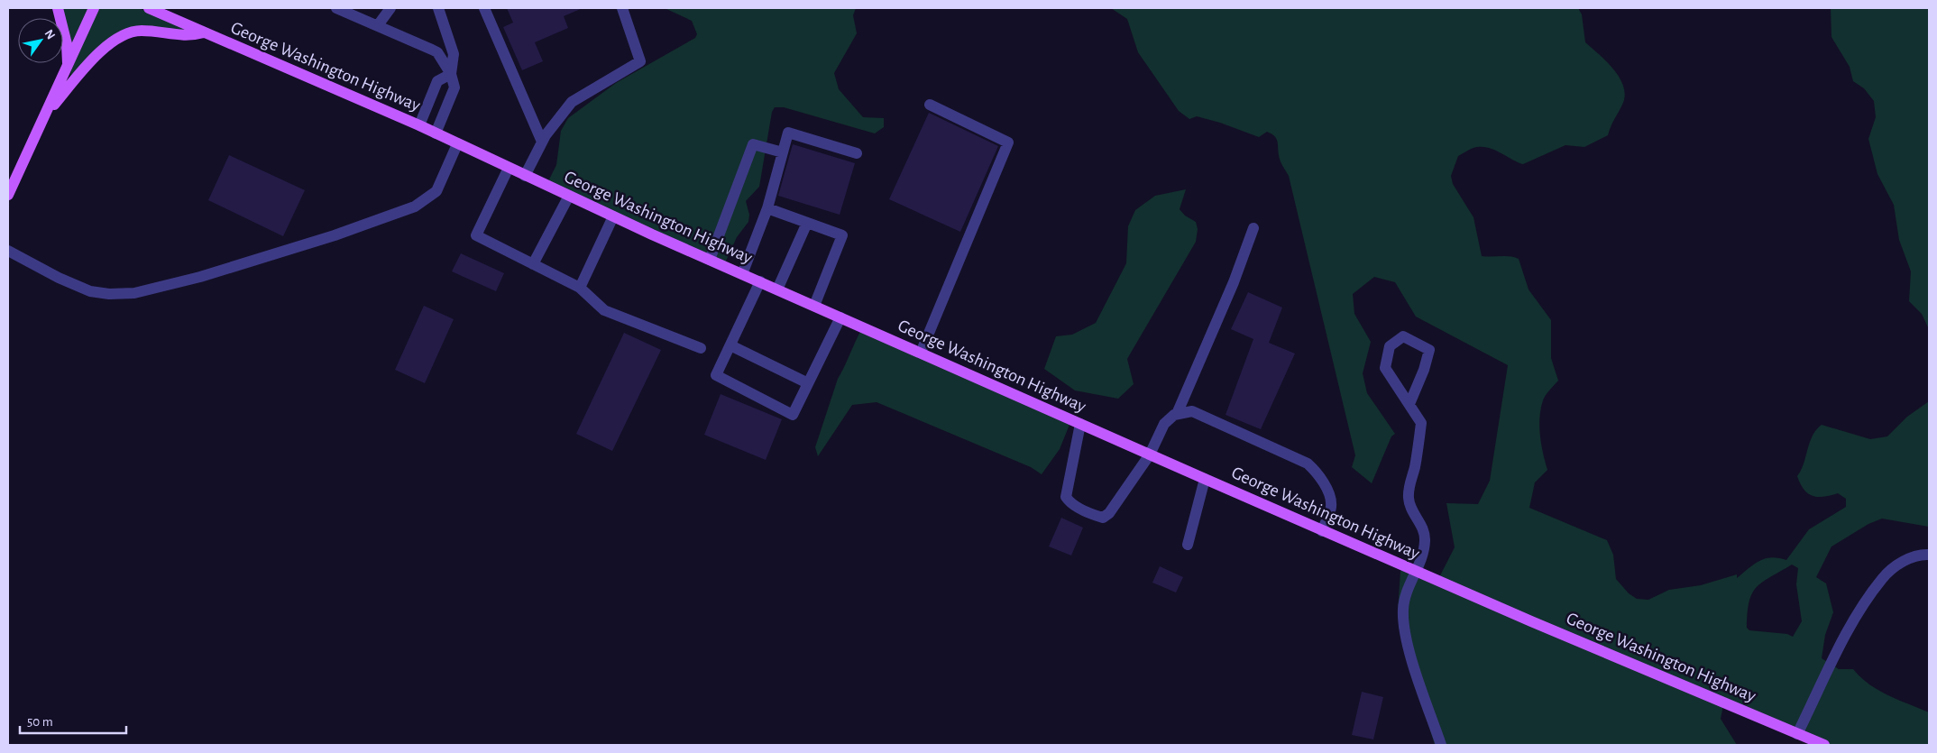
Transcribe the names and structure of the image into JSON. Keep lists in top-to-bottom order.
{
  "streets": {
    "main road": ["George Washington Highway"]
  },
  "scale_bar": "50 m",
  "north": "top right"
}
